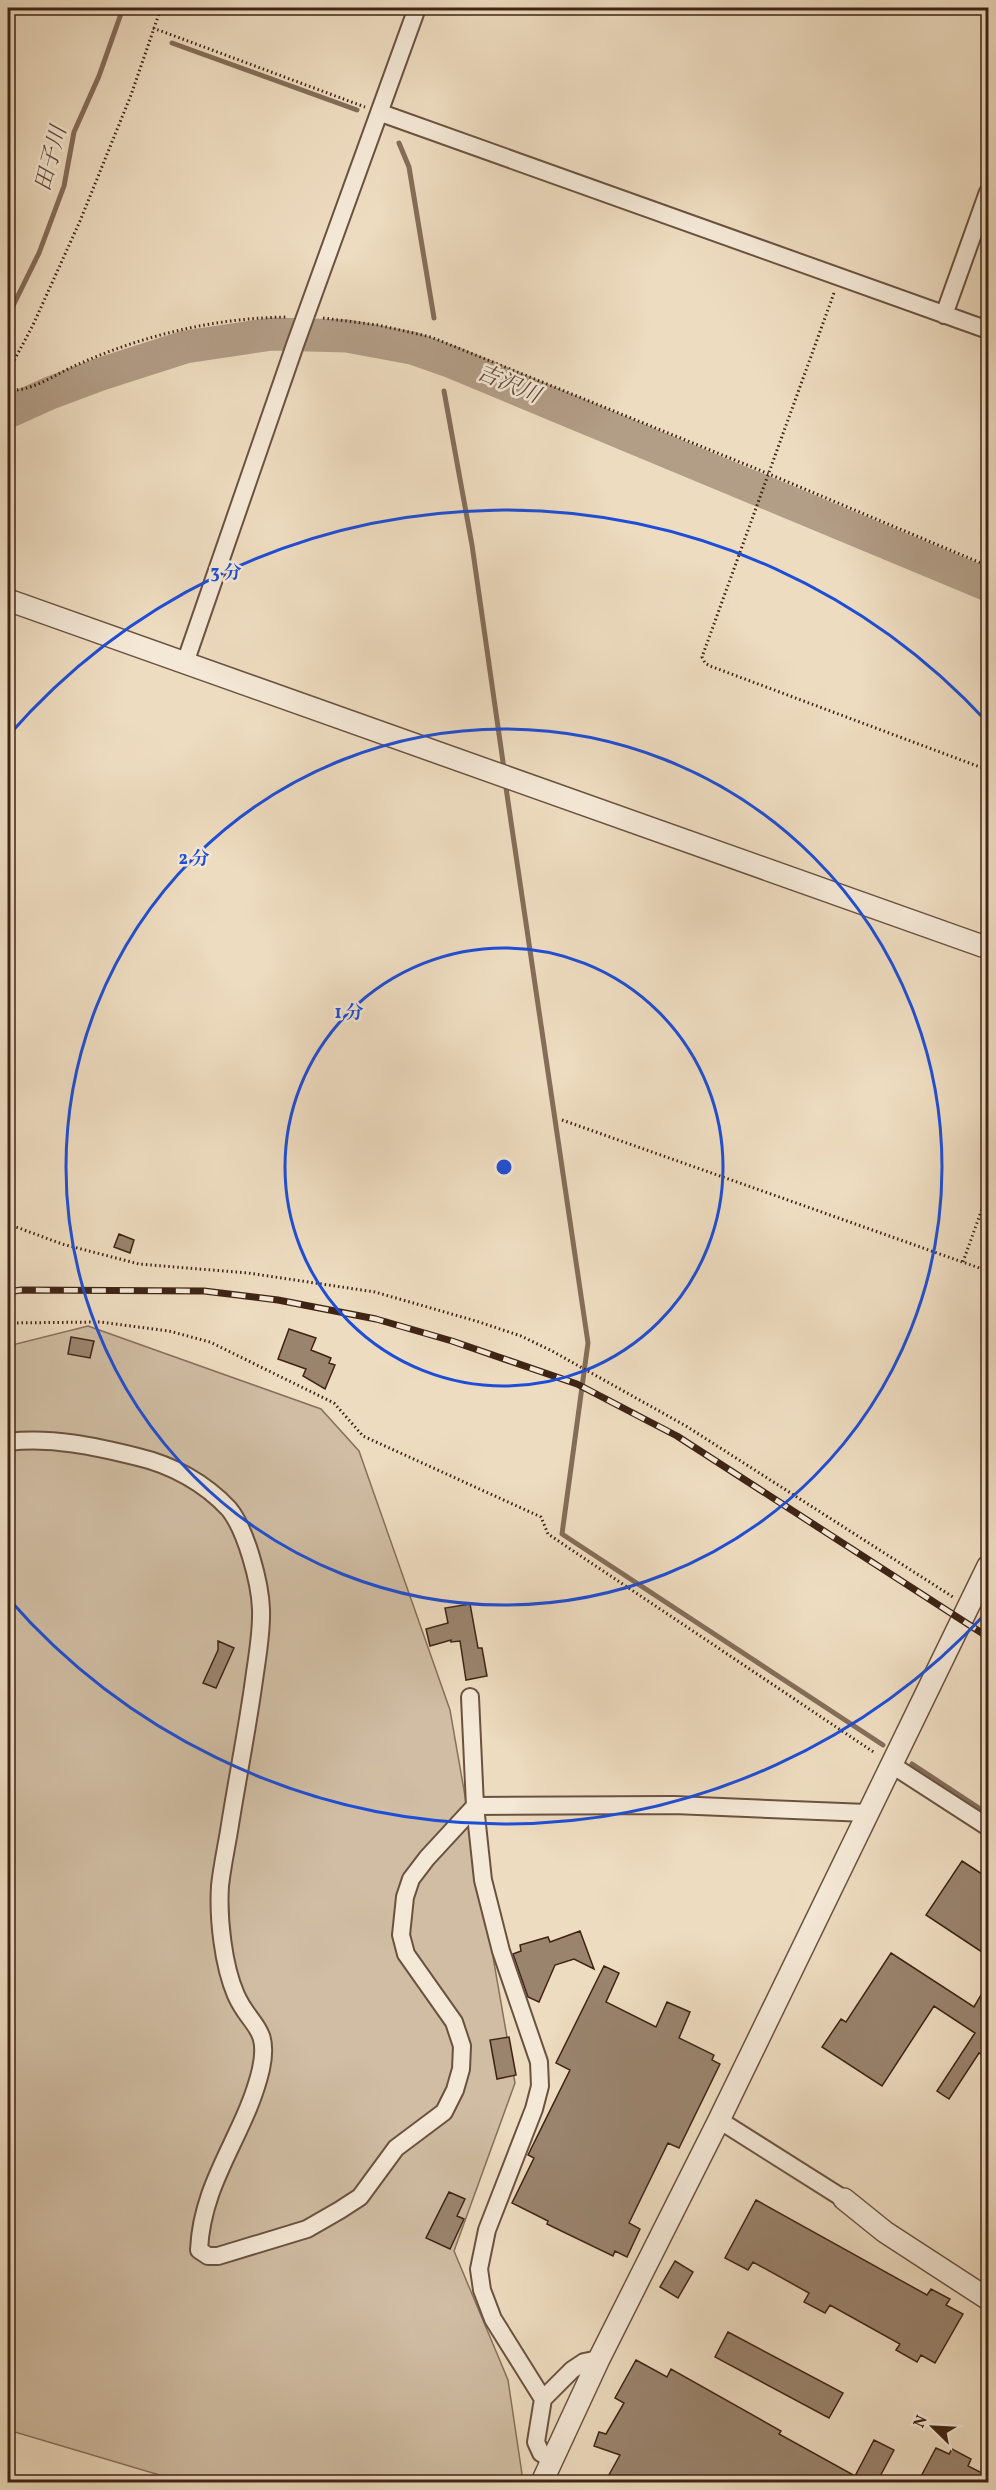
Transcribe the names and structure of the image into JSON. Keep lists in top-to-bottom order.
{
  "water": ["田子川", "吉沢川"],
  "north": "top left",
  "rings": ["3 分", "2 分", "1 分"]
}
